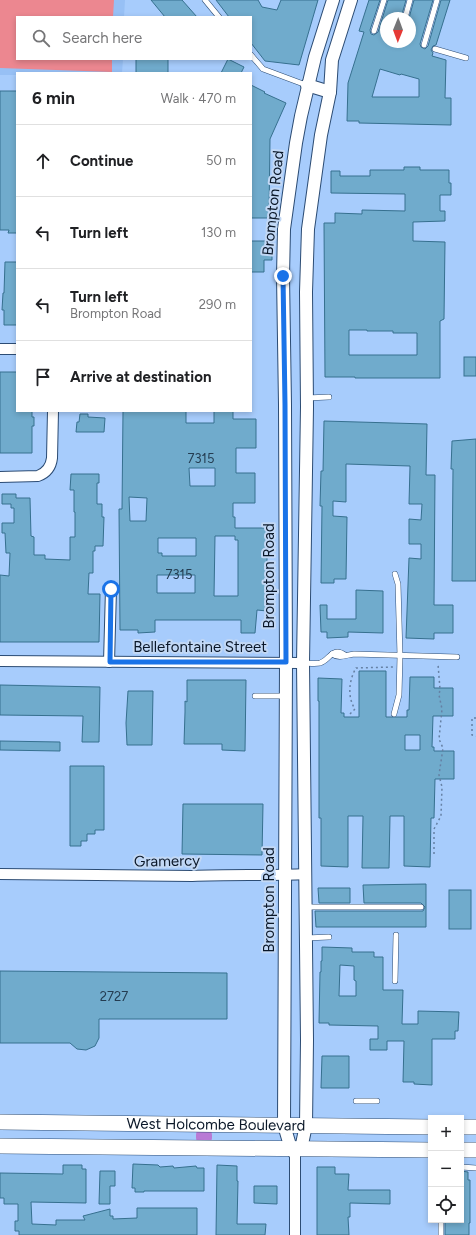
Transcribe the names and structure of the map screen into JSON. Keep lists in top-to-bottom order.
{
  "streets": {
    "main road": ["West Holcombe Boulevard"],
    "street": ["Brompton Road", "Bellefontaine Street", "Gramercy"]
  },
  "crossings": [
    ["Brompton Road", "Bellefontaine Street"],
    ["Brompton Road", "Gramercy"],
    ["Brompton Road", "West Holcombe Boulevard"]
  ],
  "house_numbers": ["7315", "7315", "2727"],
  "north": "bottom",
  "page": {
    "search": "Search here",
    "heading": ["6 min", "Walk · 470 m"],
    "list": [
      ["Continue", "50 m"],
      ["Turn left", "130 m"],
      ["Turn left", "Brompton Road", "290 m"],
      "Arrive at destination"
    ],
    "map_buttons": ["+", "−"]
  }
}
